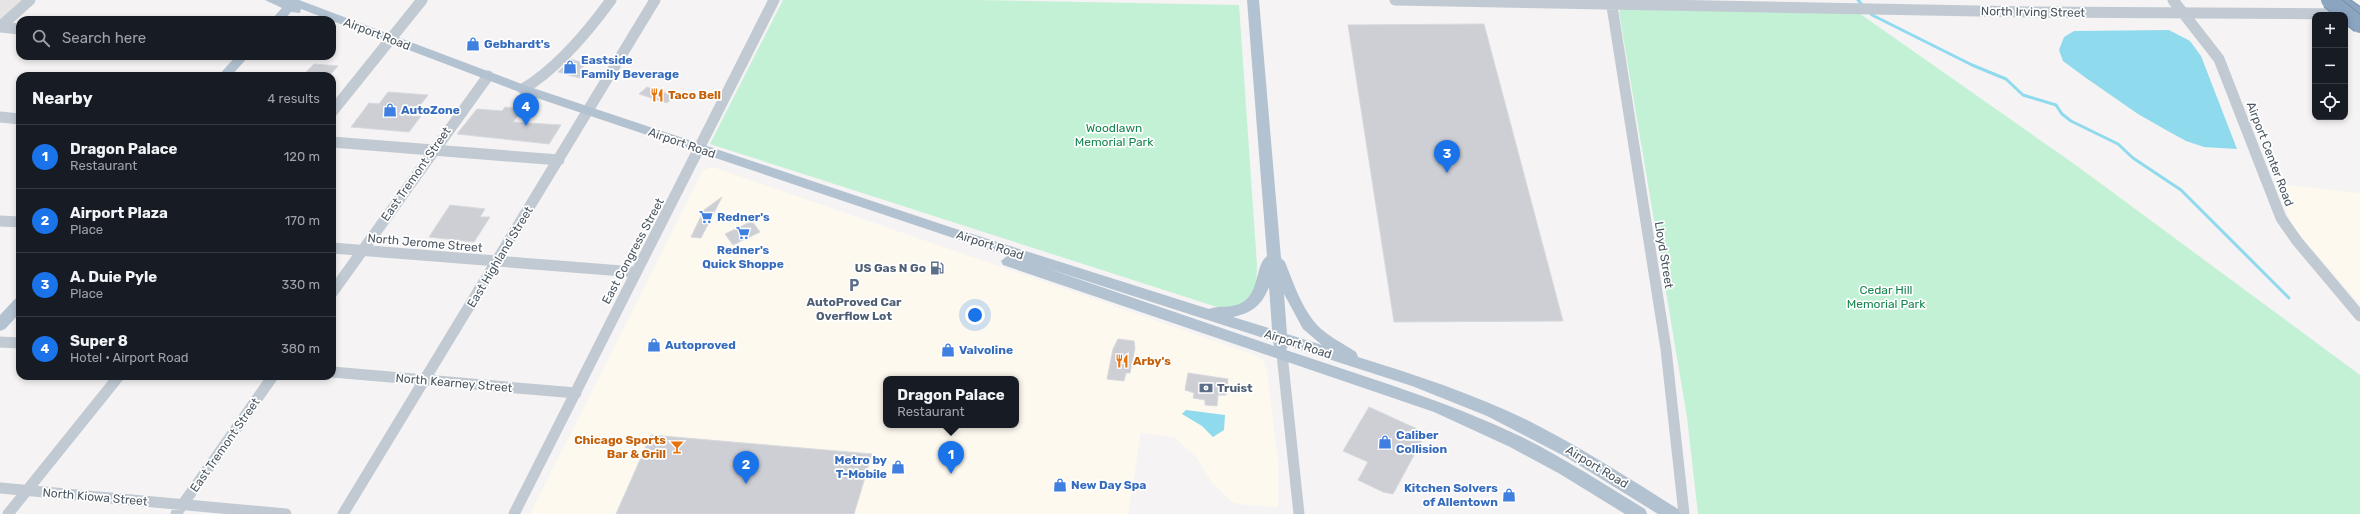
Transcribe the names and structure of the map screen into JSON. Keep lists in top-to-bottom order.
{
  "streets": {
    "main road": ["Airport Road"],
    "street": [
      "North Irving Street",
      "Airport Center Road",
      "East Tremont Street",
      "North Jerome Street",
      "East Congress Street",
      "Lloyd Street",
      "East Highland Street",
      "North Kearney Street",
      "North Kiowa Street"
    ]
  },
  "crossings": [
    ["North Irving Street", "Airport Center Road"],
    ["North Irving Street", "Lloyd Street"],
    ["Airport Road", "East Tremont Street"],
    ["Airport Road", "East Congress Street"],
    ["Airport Road", "East Highland Street"],
    ["East Tremont Street", "North Jerome Street"],
    ["East Tremont Street", "North Kiowa Street"],
    ["North Jerome Street", "East Congress Street"],
    ["North Jerome Street", "East Highland Street"],
    ["East Congress Street", "North Kearney Street"],
    ["East Highland Street", "North Kearney Street"]
  ],
  "parks": ["Woodlawn Memorial Park", "Cedar Hill Memorial Park"],
  "places": {
    "shop": [
      "Gebhardt's",
      "Eastside Family Beverage",
      "AutoZone",
      "Autoproved",
      "Valvoline",
      "Caliber Collision",
      "Metro by T-Mobile",
      "New Day Spa",
      "Kitchen Solvers of Allentown"
    ],
    "restaurant": ["Taco Bell", "Arby's"],
    "supermarket": ["Redner's", "Redner's Quick Shoppe"],
    "fuel station": ["US Gas N Go"],
    "parking": ["AutoProved Car Overflow Lot"],
    "bank": ["Truist"],
    "bar": ["Chicago Sports Bar & Grill"]
  },
  "page": {
    "map_buttons": ["+", "−"],
    "search": "Search here",
    "heading": ["Nearby", "4 results"],
    "pins": [
      "4",
      "3",
      "1",
      "2"
    ],
    "list": [
      {
        "mark": "1",
        "name": "Dragon Palace",
        "note": "Restaurant",
        "value": "120 m"
      },
      {
        "mark": "2",
        "name": "Airport Plaza",
        "note": "Place",
        "value": "170 m"
      },
      {
        "mark": "3",
        "name": "A. Duie Pyle",
        "note": "Place",
        "value": "330 m"
      },
      {
        "mark": "4",
        "name": "Super 8",
        "note": "Hotel · Airport Road",
        "value": "380 m"
      }
    ],
    "popup": ["Dragon Palace", "Restaurant"]
  }
}
